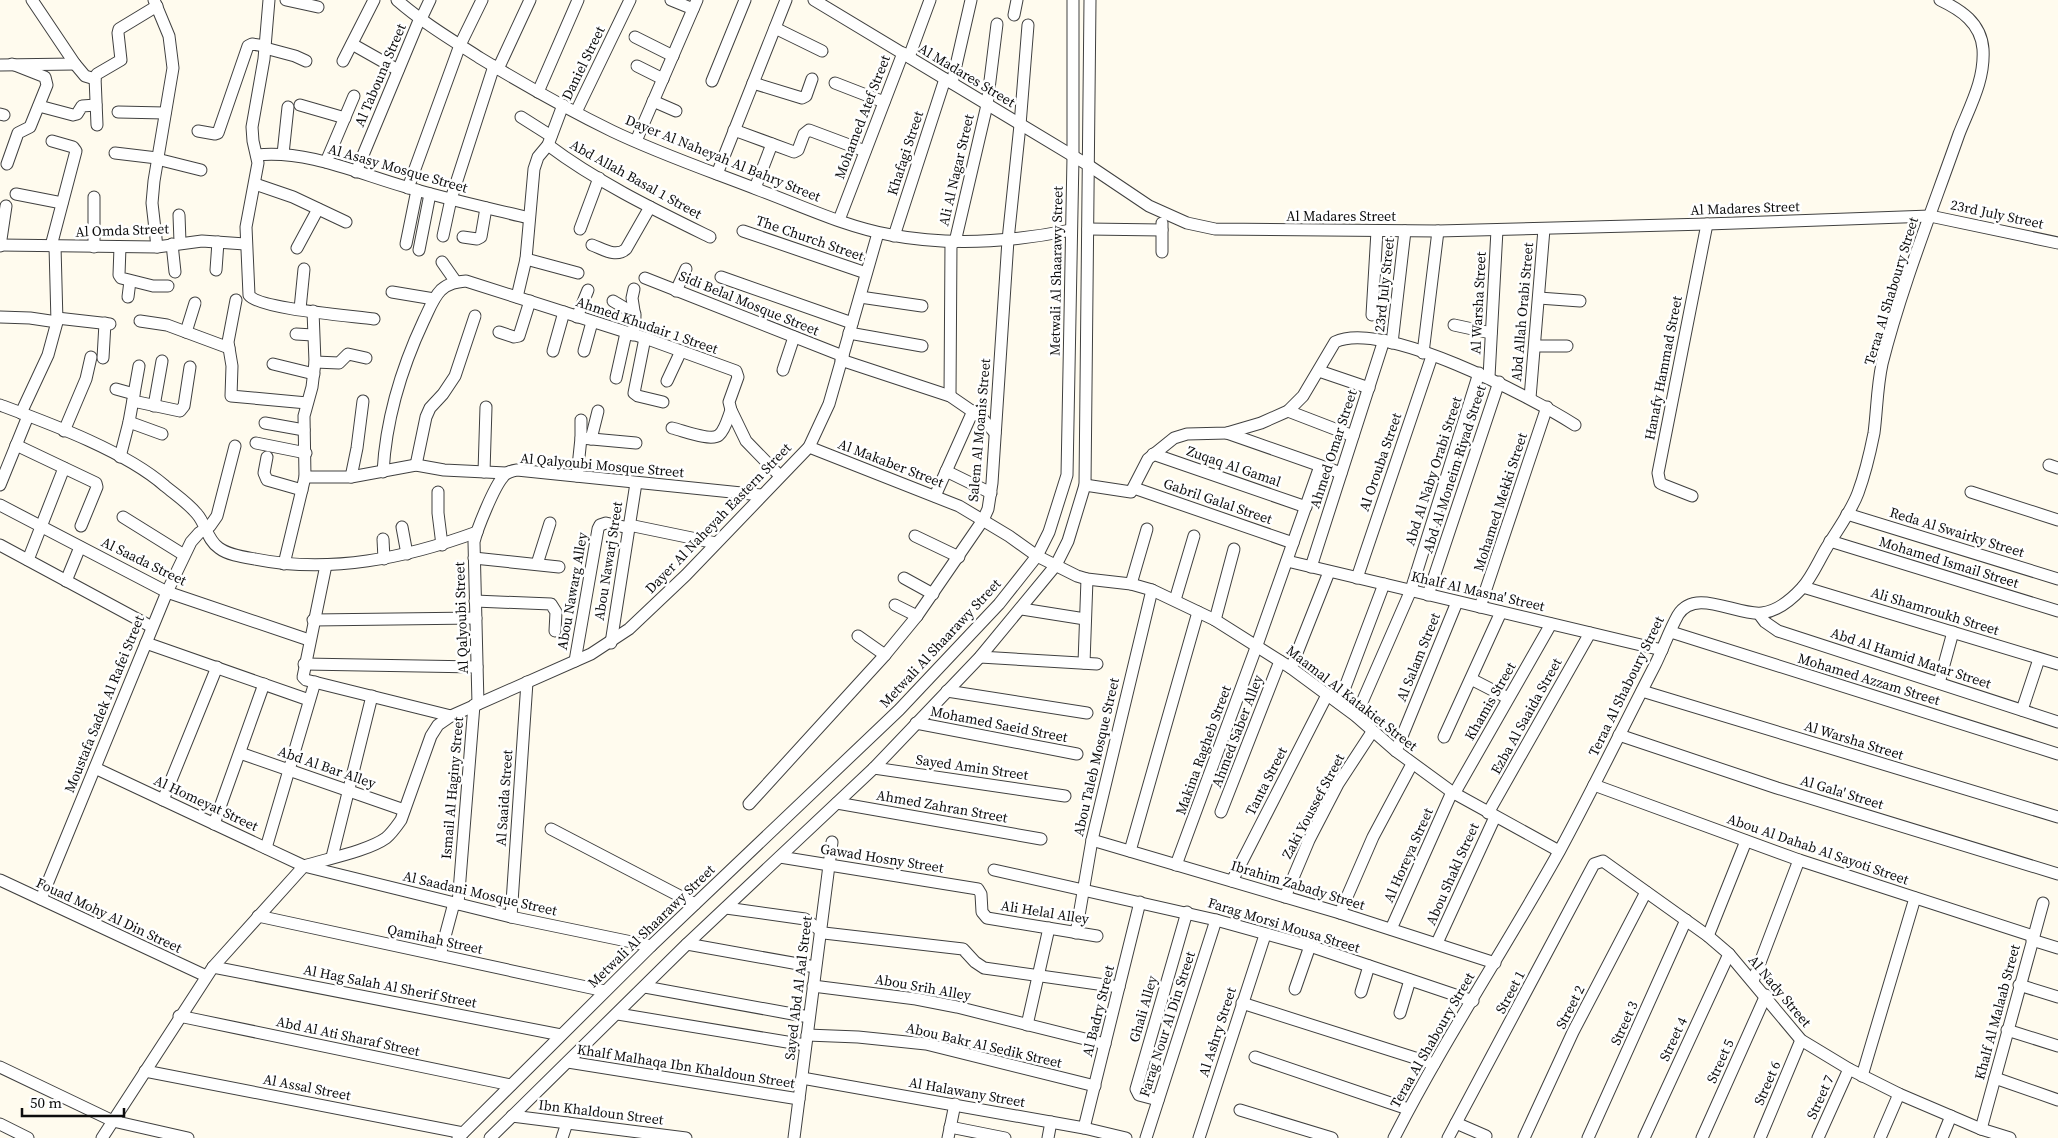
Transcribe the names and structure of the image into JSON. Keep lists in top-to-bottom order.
{
  "streets": {
    "street": [
      "Daniel Street",
      "Al Tabouna Street",
      "Al Madares Street",
      "Mohamed Atef Street",
      "Khafagi Street",
      "Dayer Al Naheyah Al Bahry Street",
      "Al Asasy Mosque Street",
      "Ali Al Nagar Street",
      "Abd Allah Basal 1 Street",
      "23rd July Street",
      "Al Omda Street",
      "The Church Street",
      "Metwali Al Shaarawy Street",
      "Teraa Al Shaboury Street",
      "Sidi Belal Mosque Street",
      "Al Warsha Street",
      "Abd Allah Orabi Street",
      "Ahmed Khudair 1 Street",
      "Hanafy Hammad Street",
      "Salem Al Moanis Street",
      "Ahmed Omar Street",
      "Al Orouba Street",
      "Al Makaber Street",
      "Al Qalyoubi Mosque Street",
      "Zuqaq Al Gamal",
      "Abd Al Moneim Riyad Street",
      "Abd Al Naby Orabi Street",
      "Gabril Galal Street",
      "Mohamed Mekki Street",
      "Dayer Al Naheyah Eastern Street",
      "Reda Al Swairky Street",
      "Al Saada Street",
      "Abou Nawarj Street",
      "Mohamed Ismail Street",
      "Abou Nawarg Alley",
      "Khalf Al Masna' Street",
      "Ali Shamroukh Street",
      "Al Qalyoubi Street",
      "Al Salam Street",
      "Abd Al Hamid Matar Street",
      "Mohamed Azzam Street",
      "Maamal Al Katakiet Street",
      "Khamis Street",
      "Moustafa Sadek Al Rafei Street",
      "Ezba Al Saaida Street",
      "Mohamed Saeid Street",
      "Ahmed Saber Alley",
      "Makina Ragheb Street",
      "Abou Taleb Mosque Street",
      "Abd Al Bar Alley",
      "Sayed Amin Street",
      "Tanta Street",
      "Ismail Al Haginy Street",
      "Al Gala' Street",
      "Al Saaida Street",
      "Al Homeyat Street",
      "Ahmed Zahran Street",
      "Zaki Youssef Street",
      "Abou Al Dahab Al Sayoti Street",
      "Al Horeya Street",
      "Gawad Hosny Street",
      "Abou Shakl Street",
      "Ibrahim Zabady Street",
      "Al Saadani Mosque Street",
      "Ali Helal Alley",
      "Fouad Mohy Al Din Street",
      "Farag Morsi Mousa Street",
      "Qamihah Street",
      "Al Hag Salah Al Sherif Street",
      "Abou Srih Alley",
      "Sayed Abd Al Aal Street",
      "Al Nady Street",
      "Street 1",
      "Street 2",
      "Ghali Alley",
      "Al Badry Street",
      "Khalf Al Malaab Street",
      "Street 3",
      "Farag Nour Al Din Street",
      "Al Ashry Street",
      "Abd Al Ati Sharaf Street",
      "Street 4",
      "Abou Bakr Al Sedik Street",
      "Street 5",
      "Khalf Malhaqa Ibn Khaldoun Street",
      "Street 6",
      "Al Assal Street",
      "Al Halawany Street",
      "Street 7",
      "Ibn Khaldoun Street"
    ]
  },
  "crossings": [
    ["Daniel Street", "Dayer Al Naheyah Al Bahry Street"],
    ["Al Tabouna Street", "Dayer Al Naheyah Al Bahry Street"],
    ["Al Tabouna Street", "Al Asasy Mosque Street"],
    ["Al Madares Street", "Mohamed Atef Street"],
    ["Al Madares Street", "Khafagi Street"],
    ["Al Madares Street", "Ali Al Nagar Street"],
    ["Al Madares Street", "23rd July Street"],
    ["Al Madares Street", "Metwali Al Shaarawy Street"],
    ["Al Madares Street", "Teraa Al Shaboury Street"],
    ["Al Madares Street", "Al Warsha Street"],
    ["Al Madares Street", "Abd Allah Orabi Street"],
    ["Al Madares Street", "Hanafy Hammad Street"],
    ["Al Madares Street", "Salem Al Moanis Street"],
    ["Al Madares Street", "Al Orouba Street"],
    ["Mohamed Atef Street", "Dayer Al Naheyah Al Bahry Street"],
    ["Khafagi Street", "Dayer Al Naheyah Al Bahry Street"],
    ["Dayer Al Naheyah Al Bahry Street", "Ali Al Nagar Street"],
    ["Dayer Al Naheyah Al Bahry Street", "Metwali Al Shaarawy Street"],
    ["Dayer Al Naheyah Al Bahry Street", "Salem Al Moanis Street"],
    ["Dayer Al Naheyah Al Bahry Street", "Dayer Al Naheyah Eastern Street"],
    ["Ali Al Nagar Street", "Sidi Belal Mosque Street"],
    ["23rd July Street", "Teraa Al Shaboury Street"],
    ["23rd July Street", "Ahmed Omar Street"],
    ["The Church Street", "Dayer Al Naheyah Eastern Street"],
    ["Metwali Al Shaarawy Street", "Al Makaber Street"],
    ["Metwali Al Shaarawy Street", "Maamal Al Katakiet Street"],
    ["Metwali Al Shaarawy Street", "Al Saadani Mosque Street"],
    ["Metwali Al Shaarawy Street", "Qamihah Street"],
    ["Metwali Al Shaarawy Street", "Al Hag Salah Al Sherif Street"],
    ["Metwali Al Shaarawy Street", "Abd Al Ati Sharaf Street"],
    ["Metwali Al Shaarawy Street", "Al Assal Street"],
    ["Teraa Al Shaboury Street", "Al Warsha Street"],
    ["Teraa Al Shaboury Street", "Reda Al Swairky Street"],
    ["Teraa Al Shaboury Street", "Mohamed Ismail Street"],
    ["Teraa Al Shaboury Street", "Khalf Al Masna' Street"],
    ["Teraa Al Shaboury Street", "Ali Shamroukh Street"],
    ["Teraa Al Shaboury Street", "Abd Al Hamid Matar Street"],
    ["Teraa Al Shaboury Street", "Mohamed Azzam Street"],
    ["Teraa Al Shaboury Street", "Maamal Al Katakiet Street"],
    ["Teraa Al Shaboury Street", "Al Gala' Street"],
    ["Teraa Al Shaboury Street", "Abou Al Dahab Al Sayoti Street"],
    ["Teraa Al Shaboury Street", "Ibrahim Zabady Street"],
    ["Teraa Al Shaboury Street", "Farag Morsi Mousa Street"],
    ["Sidi Belal Mosque Street", "Salem Al Moanis Street"],
    ["Sidi Belal Mosque Street", "Dayer Al Naheyah Eastern Street"],
    ["Al Warsha Street", "Abd Al Moneim Riyad Street"],
    ["Al Warsha Street", "Abd Al Naby Orabi Street"],
    ["Salem Al Moanis Street", "Al Makaber Street"],
    ["Ahmed Omar Street", "Khalf Al Masna' Street"],
    ["Al Orouba Street", "Khalf Al Masna' Street"],
    ["Al Makaber Street", "Dayer Al Naheyah Eastern Street"],
    ["Al Makaber Street", "Maamal Al Katakiet Street"],
    ["Al Qalyoubi Mosque Street", "Dayer Al Naheyah Eastern Street"],
    ["Al Qalyoubi Mosque Street", "Abou Nawarj Street"],
    ["Al Qalyoubi Mosque Street", "Al Qalyoubi Street"],
    ["Abd Al Moneim Riyad Street", "Abd Al Naby Orabi Street"],
    ["Abd Al Moneim Riyad Street", "Khalf Al Masna' Street"],
    ["Abd Al Naby Orabi Street", "Khalf Al Masna' Street"],
    ["Abd Al Naby Orabi Street", "Maamal Al Katakiet Street"],
    ["Mohamed Mekki Street", "Khalf Al Masna' Street"],
    ["Dayer Al Naheyah Eastern Street", "Abou Nawarj Street"],
    ["Dayer Al Naheyah Eastern Street", "Abou Nawarg Alley"],
    ["Dayer Al Naheyah Eastern Street", "Al Qalyoubi Street"],
    ["Dayer Al Naheyah Eastern Street", "Abd Al Bar Alley"],
    ["Dayer Al Naheyah Eastern Street", "Ismail Al Haginy Street"],
    ["Dayer Al Naheyah Eastern Street", "Al Saaida Street"],
    ["Dayer Al Naheyah Eastern Street", "Al Homeyat Street"],
    ["Dayer Al Naheyah Eastern Street", "Al Saadani Mosque Street"],
    ["Al Saada Street", "Moustafa Sadek Al Rafei Street"],
    ["Abou Nawarj Street", "Abou Nawarg Alley"],
    ["Khalf Al Masna' Street", "Al Salam Street"],
    ["Khalf Al Masna' Street", "Khamis Street"],
    ["Khalf Al Masna' Street", "Ezba Al Saaida Street"],
    ["Al Qalyoubi Street", "Ismail Al Haginy Street"],
    ["Al Salam Street", "Maamal Al Katakiet Street"],
    ["Maamal Al Katakiet Street", "Khamis Street"],
    ["Maamal Al Katakiet Street", "Ezba Al Saaida Street"],
    ["Maamal Al Katakiet Street", "Ahmed Saber Alley"],
    ["Maamal Al Katakiet Street", "Makina Ragheb Street"],
    ["Maamal Al Katakiet Street", "Abou Taleb Mosque Street"],
    ["Maamal Al Katakiet Street", "Tanta Street"],
    ["Maamal Al Katakiet Street", "Zaki Youssef Street"],
    ["Maamal Al Katakiet Street", "Al Horeya Street"],
    ["Maamal Al Katakiet Street", "Abou Shakl Street"],
    ["Khamis Street", "Al Horeya Street"],
    ["Moustafa Sadek Al Rafei Street", "Al Homeyat Street"],
    ["Moustafa Sadek Al Rafei Street", "Fouad Mohy Al Din Street"],
    ["Ezba Al Saaida Street", "Abou Shakl Street"],
    ["Makina Ragheb Street", "Ibrahim Zabady Street"],
    ["Abou Taleb Mosque Street", "Ibrahim Zabady Street"],
    ["Abou Taleb Mosque Street", "Ali Helal Alley"],
    ["Abou Taleb Mosque Street", "Farag Morsi Mousa Street"],
    ["Tanta Street", "Ibrahim Zabady Street"],
    ["Ismail Al Haginy Street", "Al Saadani Mosque Street"],
    ["Ismail Al Haginy Street", "Qamihah Street"],
    ["Al Saaida Street", "Al Saadani Mosque Street"],
    ["Al Homeyat Street", "Al Saadani Mosque Street"],
    ["Zaki Youssef Street", "Ibrahim Zabady Street"],
    ["Abou Al Dahab Al Sayoti Street", "Khalf Al Malaab Street"],
    ["Al Horeya Street", "Ibrahim Zabady Street"],
    ["Gawad Hosny Street", "Ali Helal Alley"],
    ["Gawad Hosny Street", "Sayed Abd Al Aal Street"],
    ["Abou Shakl Street", "Ibrahim Zabady Street"],
    ["Fouad Mohy Al Din Street", "Al Hag Salah Al Sherif Street"],
    ["Farag Morsi Mousa Street", "Ghali Alley"],
    ["Farag Morsi Mousa Street", "Al Badry Street"],
    ["Farag Morsi Mousa Street", "Farag Nour Al Din Street"],
    ["Farag Morsi Mousa Street", "Al Ashry Street"],
    ["Abou Srih Alley", "Sayed Abd Al Aal Street"],
    ["Abou Srih Alley", "Al Badry Street"],
    ["Sayed Abd Al Aal Street", "Abou Bakr Al Sedik Street"],
    ["Sayed Abd Al Aal Street", "Khalf Malhaqa Ibn Khaldoun Street"],
    ["Sayed Abd Al Aal Street", "Al Halawany Street"],
    ["Al Nady Street", "Street 1"],
    ["Al Nady Street", "Street 2"],
    ["Al Nady Street", "Khalf Al Malaab Street"],
    ["Al Nady Street", "Street 3"],
    ["Al Nady Street", "Street 4"],
    ["Al Nady Street", "Street 5"],
    ["Al Nady Street", "Street 6"],
    ["Al Nady Street", "Street 7"],
    ["Ghali Alley", "Farag Nour Al Din Street"],
    ["Al Badry Street", "Abou Bakr Al Sedik Street"],
    ["Al Badry Street", "Al Halawany Street"]
  ],
  "scale_bar": "50 m"
}
